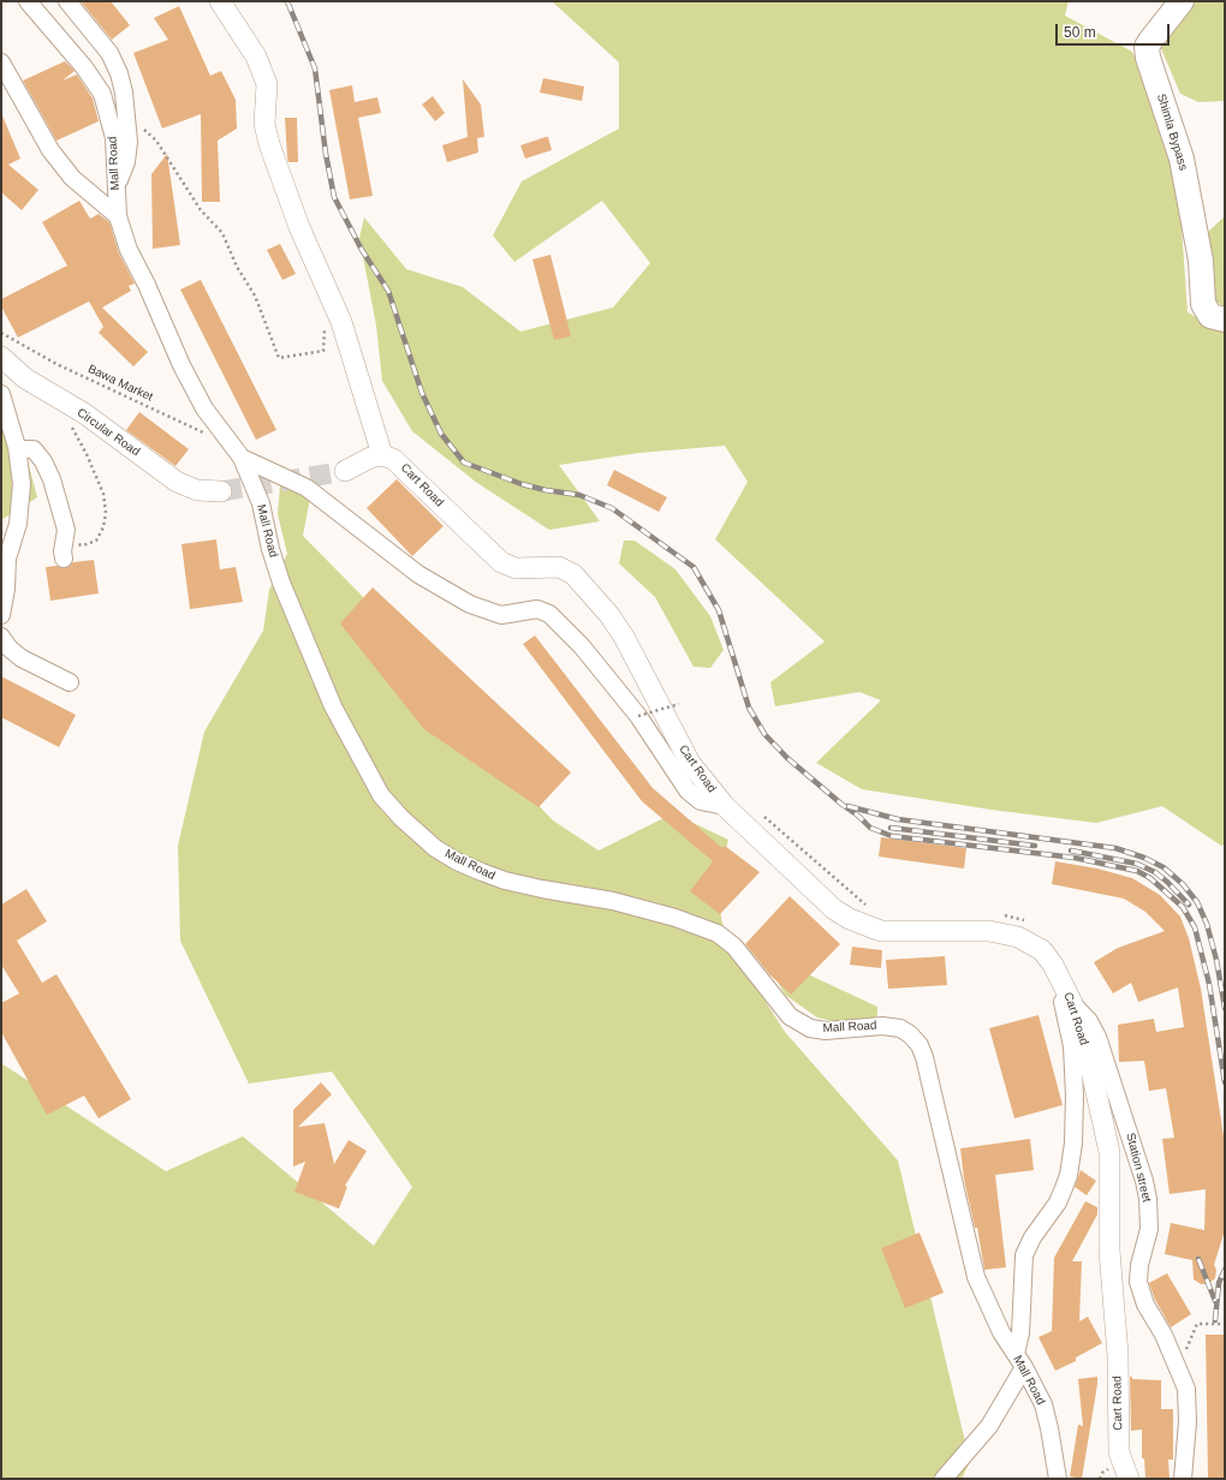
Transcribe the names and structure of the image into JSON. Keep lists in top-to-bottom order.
{
  "streets": {
    "highway": ["Shimla Bypass"],
    "main road": ["Circular Road", "Cart Road"],
    "street": ["Mall Road", "Station street"],
    "path": ["Bawa Market"]
  },
  "crossings": [
    ["Mall Road", "Bawa Market"],
    ["Cart Road", "Station street"]
  ],
  "scale_bar": "50 m"
}
